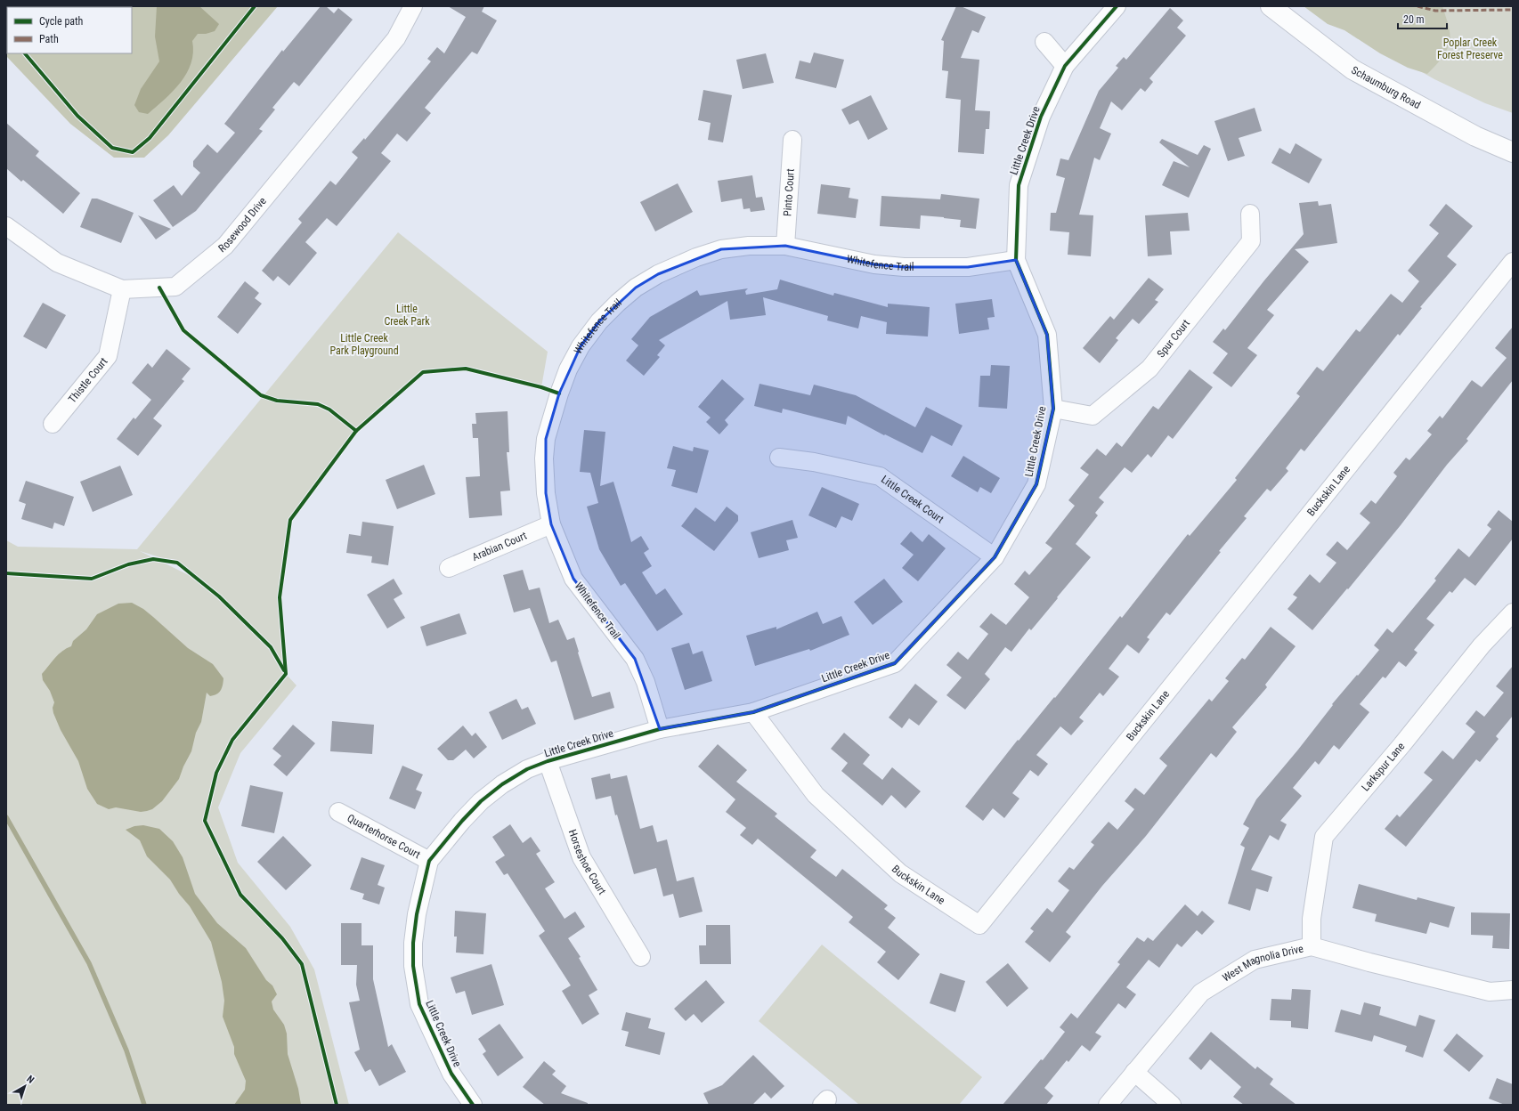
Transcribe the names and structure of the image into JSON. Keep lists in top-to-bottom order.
{
  "streets": {
    "main road": ["Schaumburg Road"],
    "street": [
      "Little Creek Drive",
      "Pinto Court",
      "Rosewood Drive",
      "Whitefence Trail",
      "Spur Court",
      "Thistle Court",
      "Buckskin Lane",
      "Little Creek Court",
      "Arabian Court",
      "Larkspur Lane",
      "Quarterhorse Court",
      "Horseshoe Court",
      "West Magnolia Drive"
    ]
  },
  "crossings": [
    ["Little Creek Drive", "Whitefence Trail"],
    ["Little Creek Drive", "Spur Court"],
    ["Little Creek Drive", "Buckskin Lane"],
    ["Little Creek Drive", "Little Creek Court"],
    ["Little Creek Drive", "Quarterhorse Court"],
    ["Little Creek Drive", "Horseshoe Court"],
    ["Pinto Court", "Whitefence Trail"],
    ["Rosewood Drive", "Thistle Court"],
    ["Whitefence Trail", "Arabian Court"],
    ["Larkspur Lane", "West Magnolia Drive"]
  ],
  "parks": ["Poplar Creek Forest Preserve", "Little Creek Park", "Little Creek Park Playground"],
  "legend": ["Cycle path", "Path"],
  "scale_bar": "20 m",
  "north": "top right"
}
